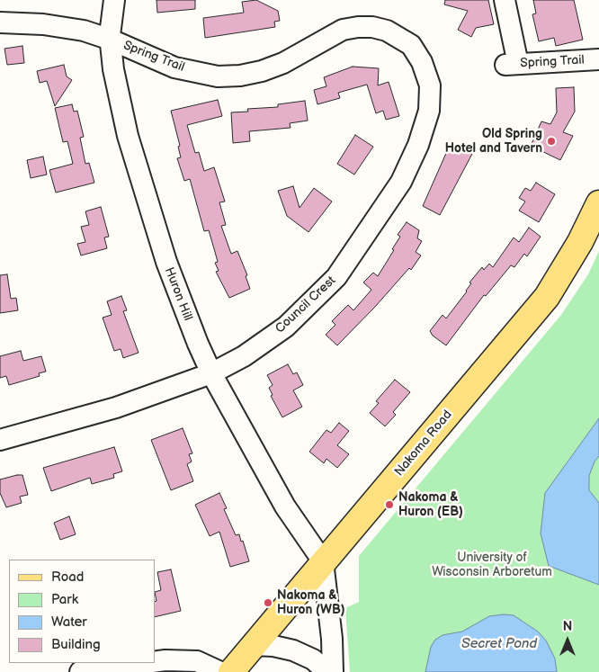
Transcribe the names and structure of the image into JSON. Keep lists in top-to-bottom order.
{
  "streets": {
    "main road": ["Nakoma Road"],
    "street": ["Spring Trail", "Huron Hill", "Council Crest"]
  },
  "crossings": [
    ["Spring Trail", "Huron Hill"],
    ["Spring Trail", "Council Crest"],
    ["Huron Hill", "Council Crest"],
    ["Huron Hill", "Nakoma Road"]
  ],
  "water": ["Secret Pond"],
  "parks": ["University of Wisconsin Arboretum"],
  "places": ["Old Spring Hotel and Tavern", "Nakoma & Huron (EB)", "Nakoma & Huron (WB)"],
  "legend": [
    "Road",
    "Park",
    "Water",
    "Building"
  ],
  "north": "top"
}
